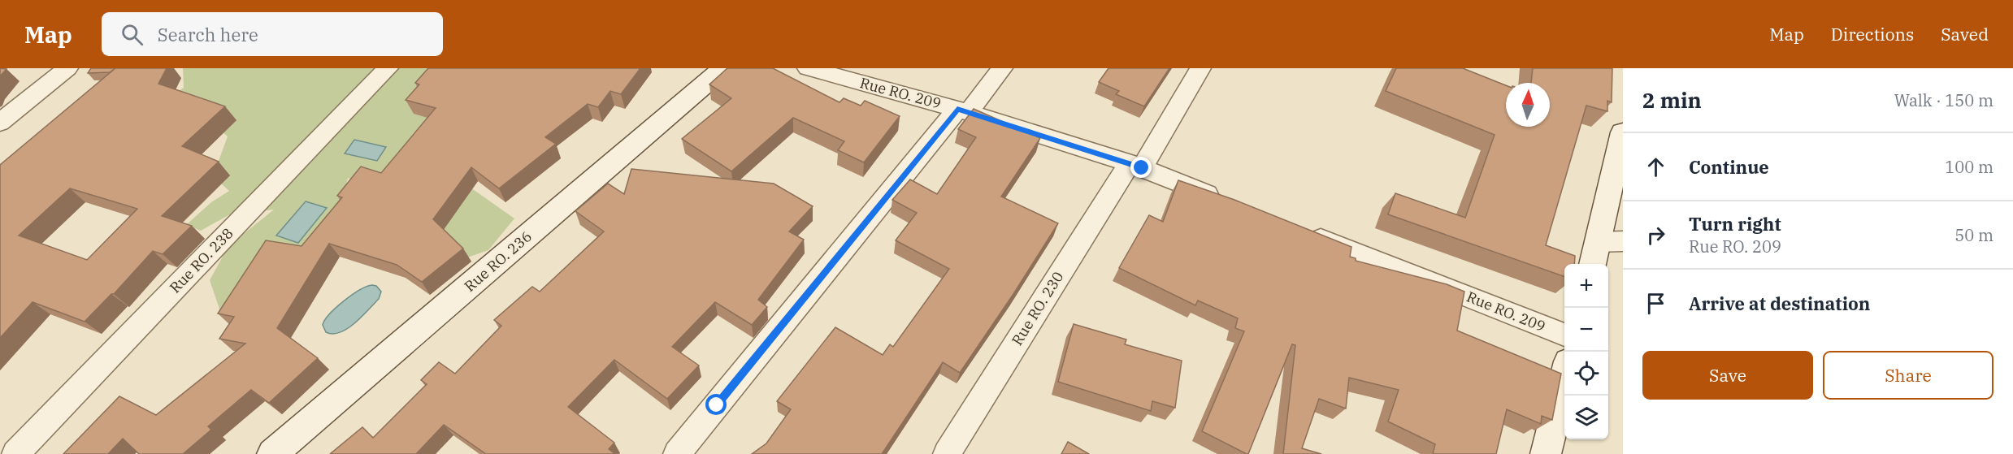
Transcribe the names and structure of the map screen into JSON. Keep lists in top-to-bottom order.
{
  "streets": {
    "street": [
      "Rue RO. 209",
      "Rue RO. 238",
      "Rue RO. 236",
      "Rue RO. 230"
    ]
  },
  "crossings": [
    ["Rue RO. 209", "Rue RO. 230"]
  ],
  "north": "top",
  "page": {
    "header": "Map",
    "search": "Search here",
    "nav": ["Map", "Directions", "Saved"],
    "heading": ["2 min", "Walk · 150 m"],
    "list": [
      ["Continue", "100 m"],
      ["Turn right", "Rue RO. 209", "50 m"],
      "Arrive at destination"
    ],
    "map_buttons": ["+", "−"],
    "buttons": ["Save", "Share"]
  }
}
